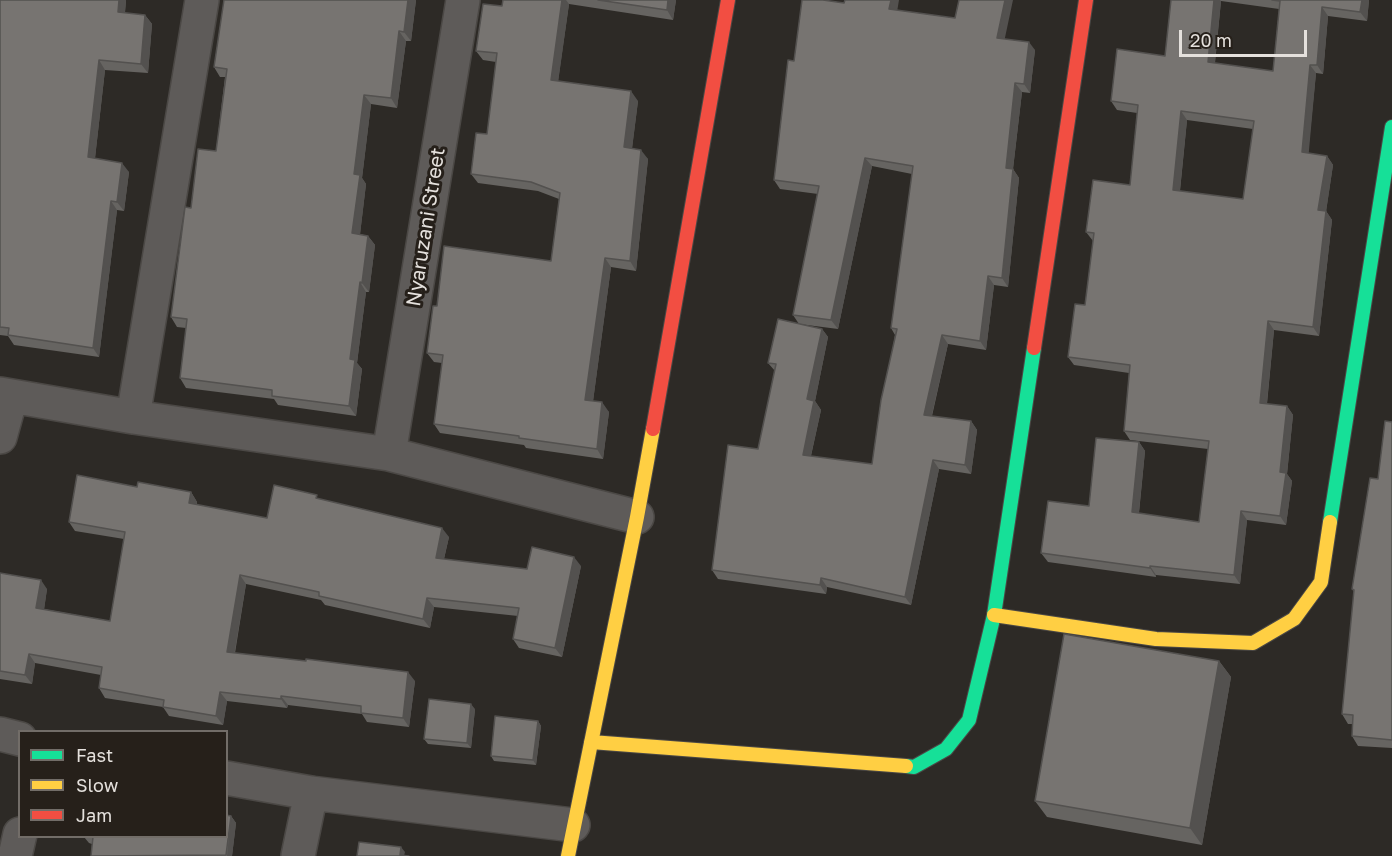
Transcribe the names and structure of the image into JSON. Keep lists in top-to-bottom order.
{
  "streets": {
    "street": ["Nyaruzani Street"]
  },
  "legend": ["Fast", "Slow", "Jam"],
  "scale_bar": "20 m"
}
